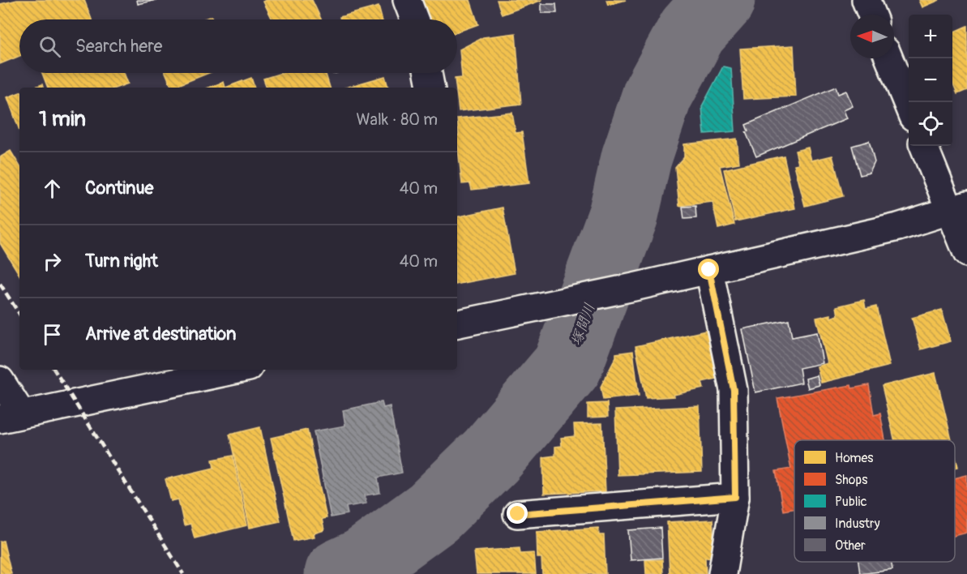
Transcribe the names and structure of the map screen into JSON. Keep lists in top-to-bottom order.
{
  "water": ["塚間川"],
  "legend": [
    "Homes",
    "Shops",
    "Public",
    "Industry",
    "Other"
  ],
  "north": "left",
  "page": {
    "map_buttons": ["+", "−"],
    "search": "Search here",
    "heading": ["1 min", "Walk · 80 m"],
    "list": [
      ["Continue", "40 m"],
      ["Turn right", "40 m"],
      "Arrive at destination"
    ]
  }
}
